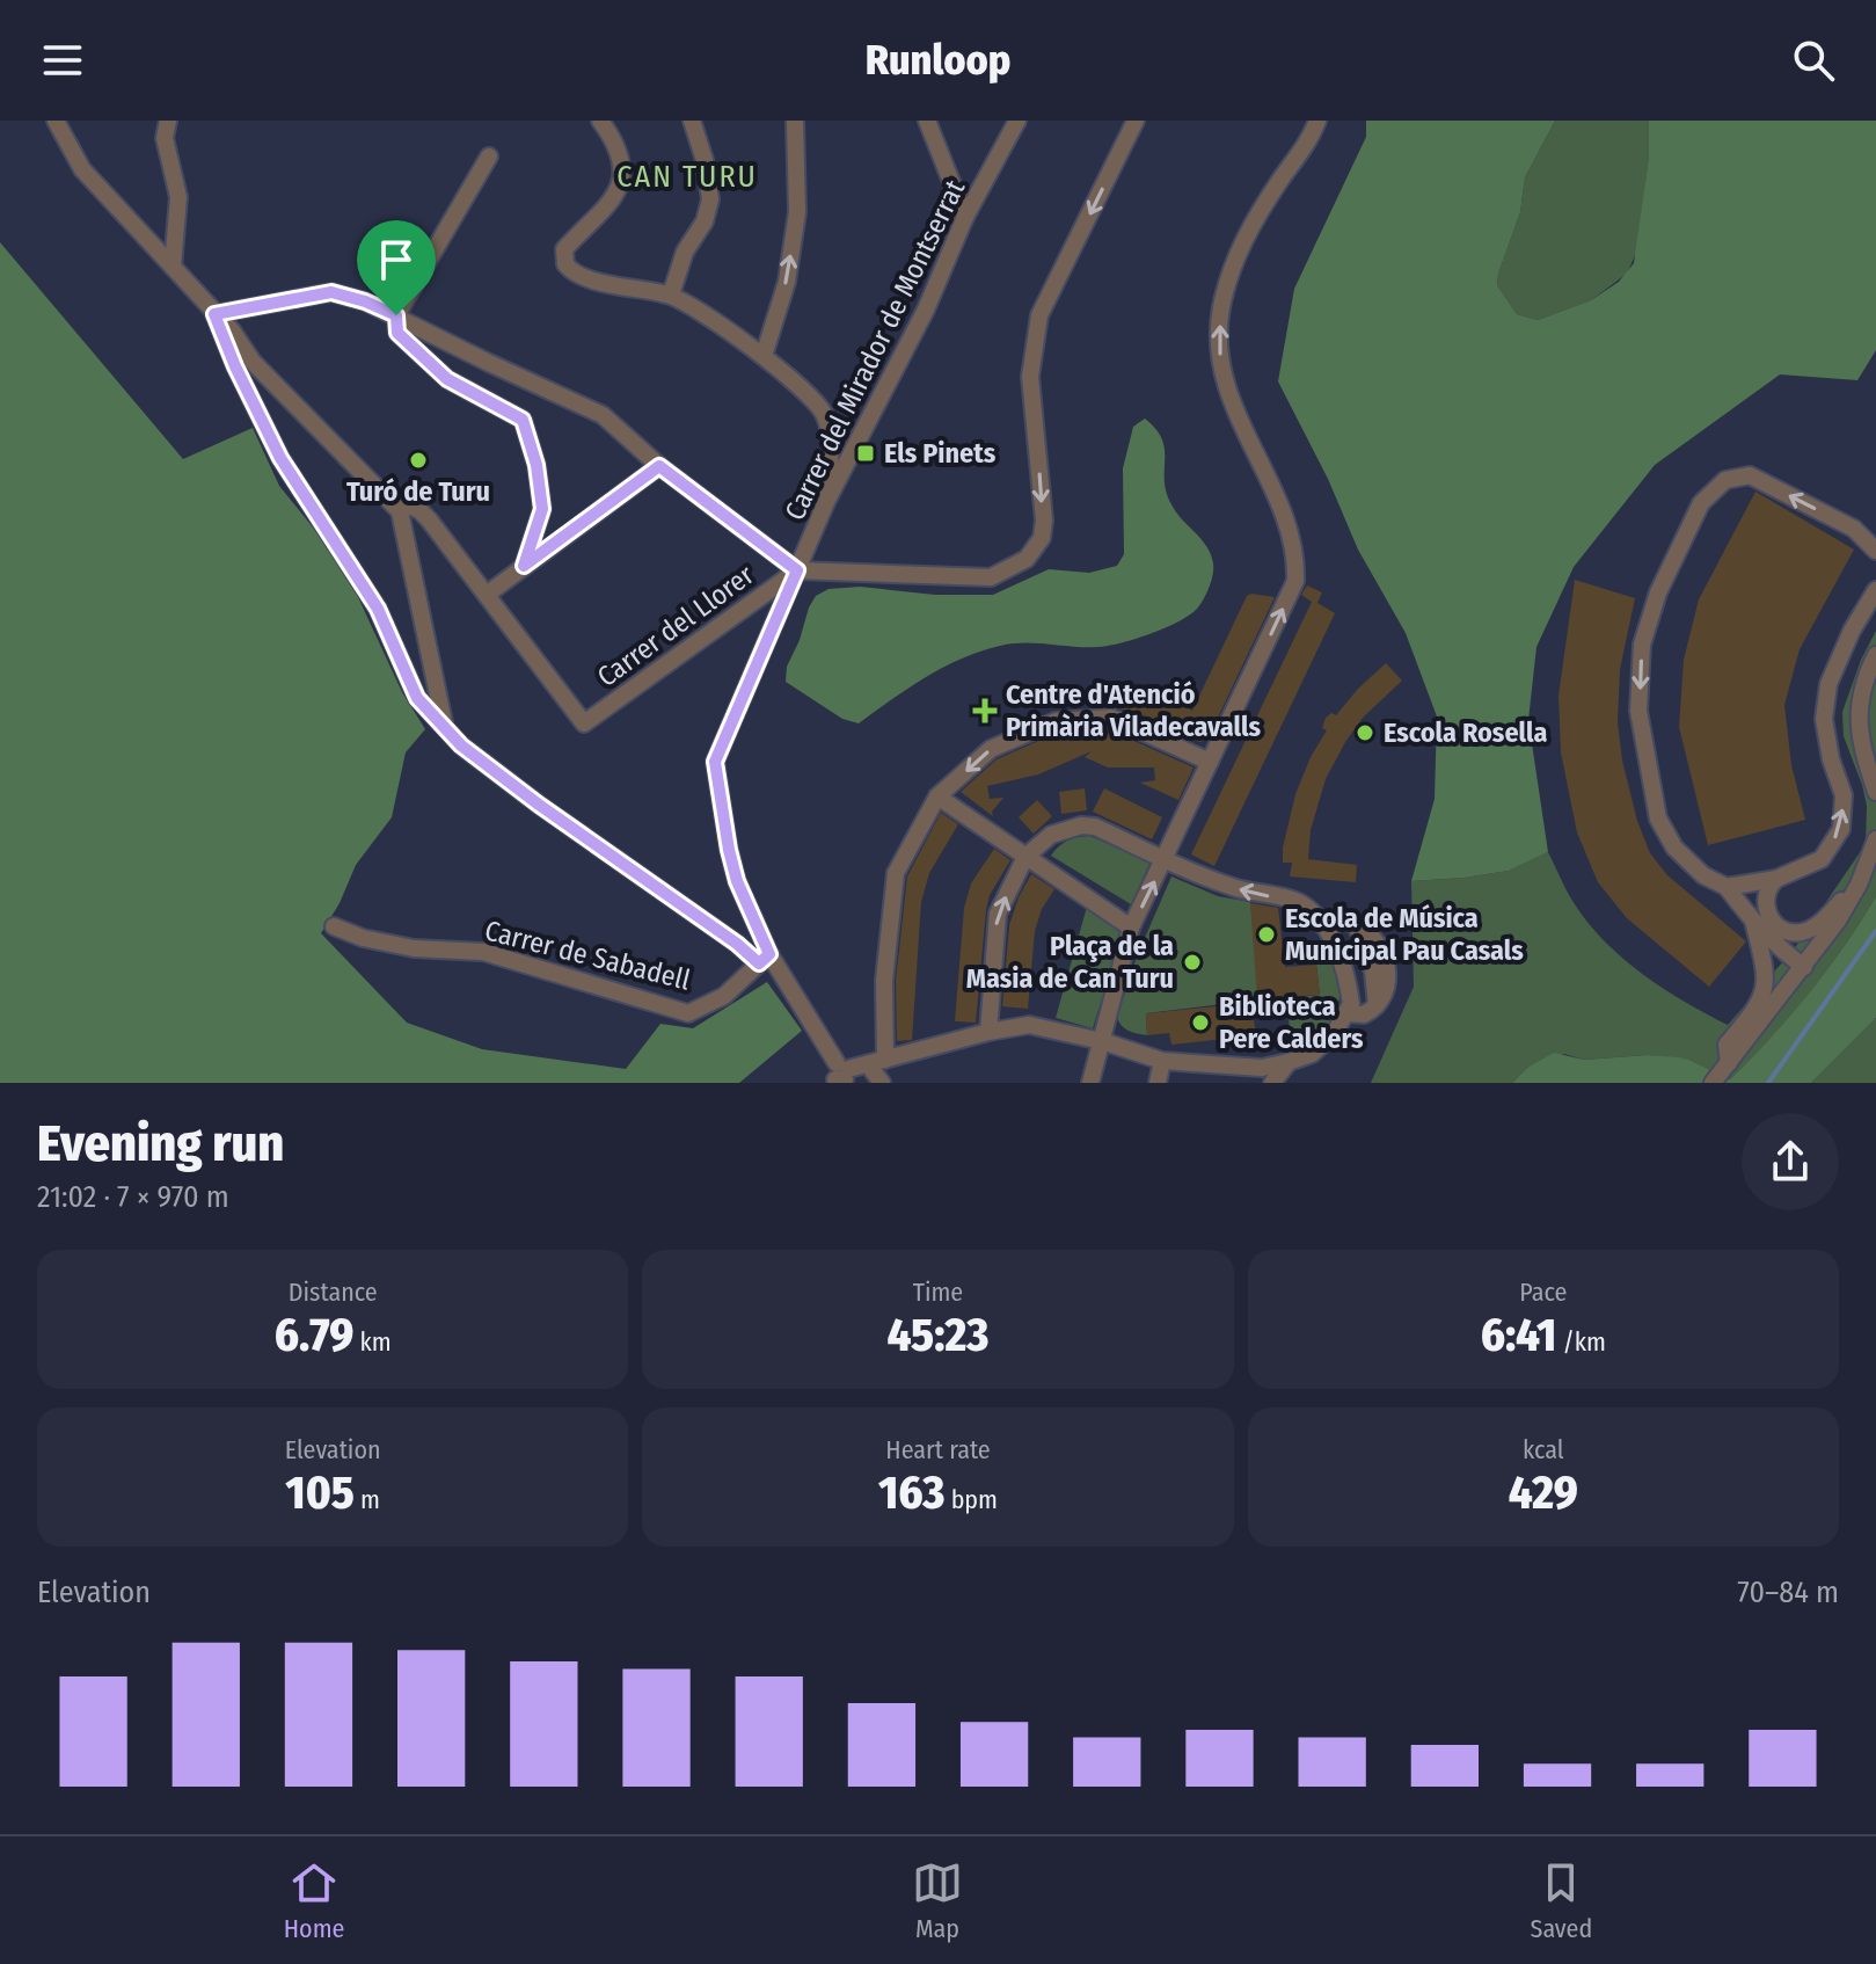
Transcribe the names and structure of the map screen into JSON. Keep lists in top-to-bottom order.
{
  "streets": {
    "street": ["Carrer del Mirador de Montserrat", "Carrer del Llorer", "Carrer de Sabadell"]
  },
  "crossings": [
    ["Carrer del Mirador de Montserrat", "Carrer del Llorer"],
    ["Carrer del Mirador de Montserrat", "Carrer de Sabadell"]
  ],
  "districts": ["CAN TURU"],
  "places": {
    "transit": ["Els Pinets"],
    "other": [
      "Turó de Turu",
      "Escola Rosella",
      "Escola de Música Municipal Pau Casals",
      "Plaça de la Masia de Can Turu",
      "Biblioteca Pere Calders"
    ],
    "health": ["Centre d'Atenció Primària Viladecavalls"]
  },
  "page": {
    "header": "Runloop",
    "heading": ["Evening run", "21:02 · 7 × 970 m"],
    "stats": [
      ["Distance", "6.79 km"],
      ["Time", "45:23"],
      ["Pace", "6:41 /km"],
      ["Elevation", "105 m"],
      ["Heart rate", "163 bpm"],
      ["kcal", "429"]
    ],
    "chart": ["Elevation", "70–84 m"],
    "tabs": ["Home", "Map", "Saved"]
  }
}
